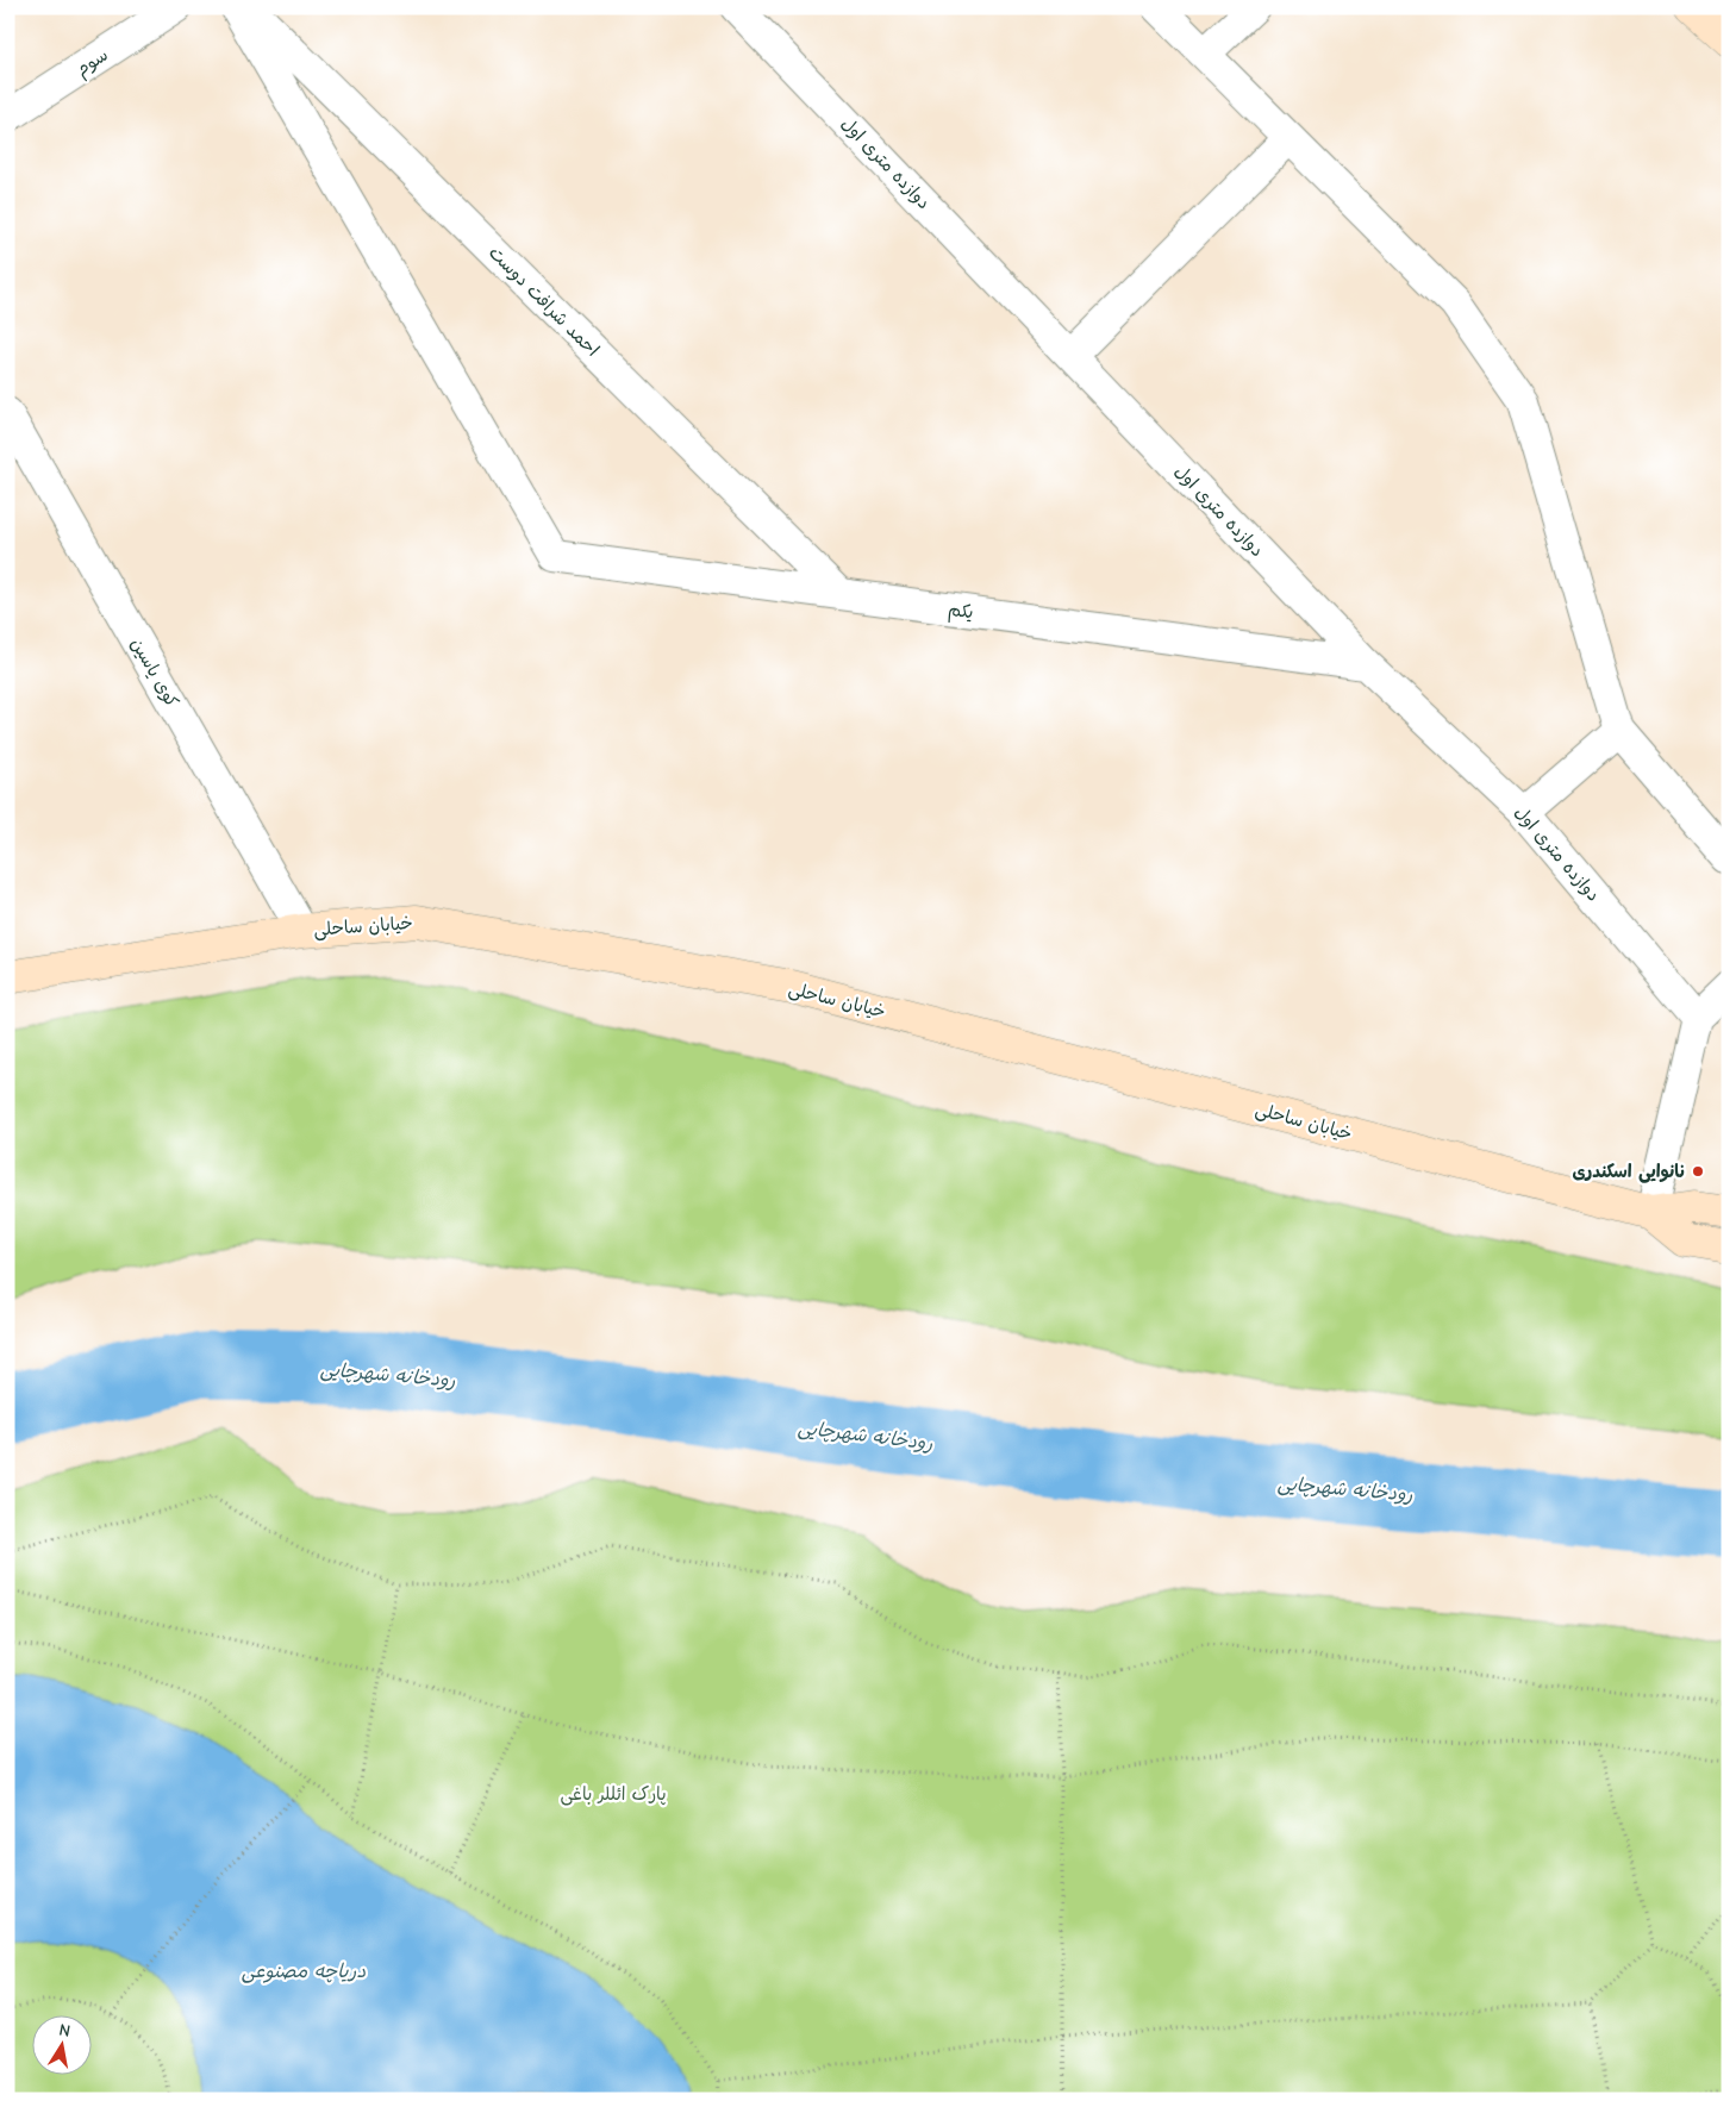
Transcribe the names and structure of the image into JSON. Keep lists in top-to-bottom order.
{
  "streets": {
    "street": [
      "سوم",
      "دوازده متری اول",
      "احمد شرافت دوست",
      "یکم",
      "کوی یاسین",
      "خیابان ساحلی"
    ]
  },
  "crossings": [
    ["دوازده متری اول", "یکم"],
    ["احمد شرافت دوست", "یکم"],
    ["کوی یاسین", "خیابان ساحلی"]
  ],
  "water": ["رودخانه شهرچایی", "دریاچه مصنوعی"],
  "parks": ["پارک ائللر باغی"],
  "places": ["نانوایی اسکندری"],
  "north": "top"
}
